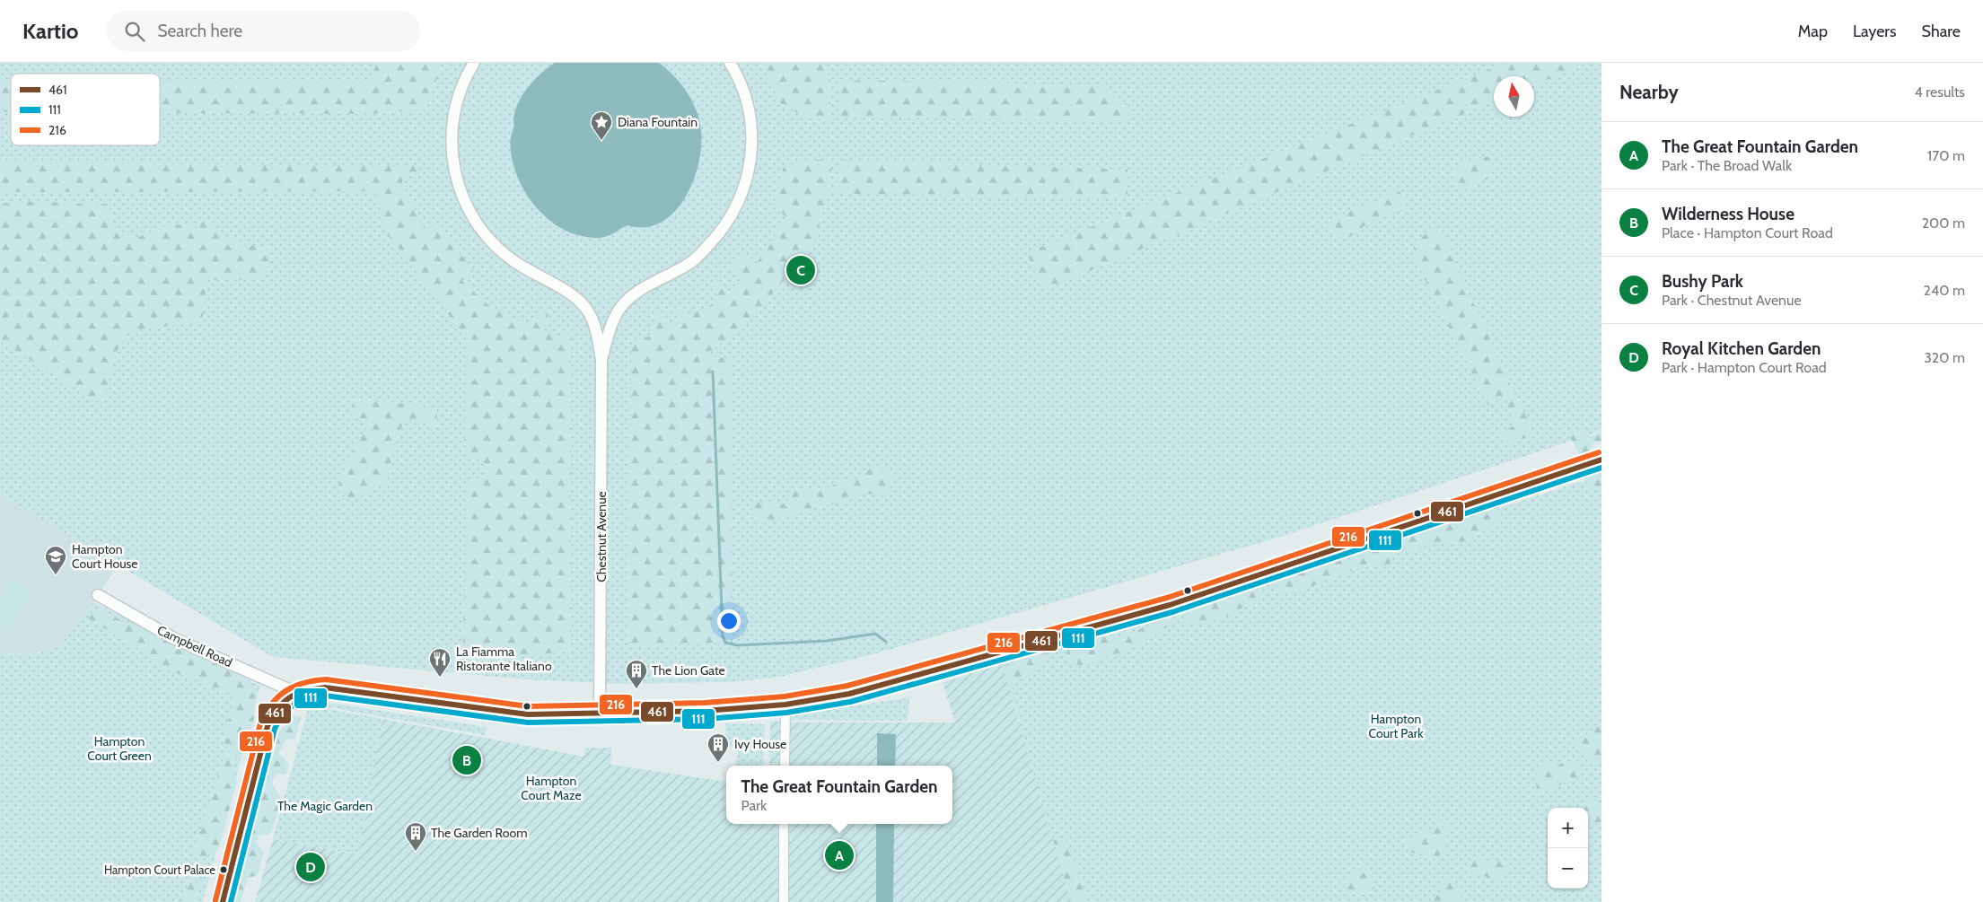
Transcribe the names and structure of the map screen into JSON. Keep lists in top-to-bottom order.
{
  "streets": {
    "street": ["Chestnut Avenue", "Campbell Road"]
  },
  "parks": [
    "Hampton Court Park",
    "Hampton Court Green",
    "Hampton Court Maze",
    "The Magic Garden"
  ],
  "places": {
    "place": ["Diana Fountain"],
    "school or university": ["Hampton Court House"],
    "restaurant": ["La Fiamma Ristorante Italiano"],
    "building": ["The Lion Gate", "Ivy House", "The Garden Room"],
    "other": ["Hampton Court Palace"]
  },
  "lines": ["transit line 216", "transit line 461", "transit line 111"],
  "legend": ["461", "111", "216"],
  "north": "top",
  "page": {
    "header": "Kartio",
    "search": "Search here",
    "nav": ["Map", "Layers", "Share"],
    "heading": ["Nearby", "4 results"],
    "list": [
      {
        "mark": "A",
        "name": "The Great Fountain Garden",
        "note": "Park · The Broad Walk",
        "value": "170 m"
      },
      {
        "mark": "B",
        "name": "Wilderness House",
        "note": "Place · Hampton Court Road",
        "value": "200 m"
      },
      {
        "mark": "C",
        "name": "Bushy Park",
        "note": "Park · Chestnut Avenue",
        "value": "240 m"
      },
      {
        "mark": "D",
        "name": "Royal Kitchen Garden",
        "note": "Park · Hampton Court Road",
        "value": "320 m"
      }
    ],
    "pins": [
      "C",
      "B",
      "A",
      "D"
    ],
    "popup": ["The Great Fountain Garden", "Park"],
    "map_buttons": ["+", "−"]
  }
}
